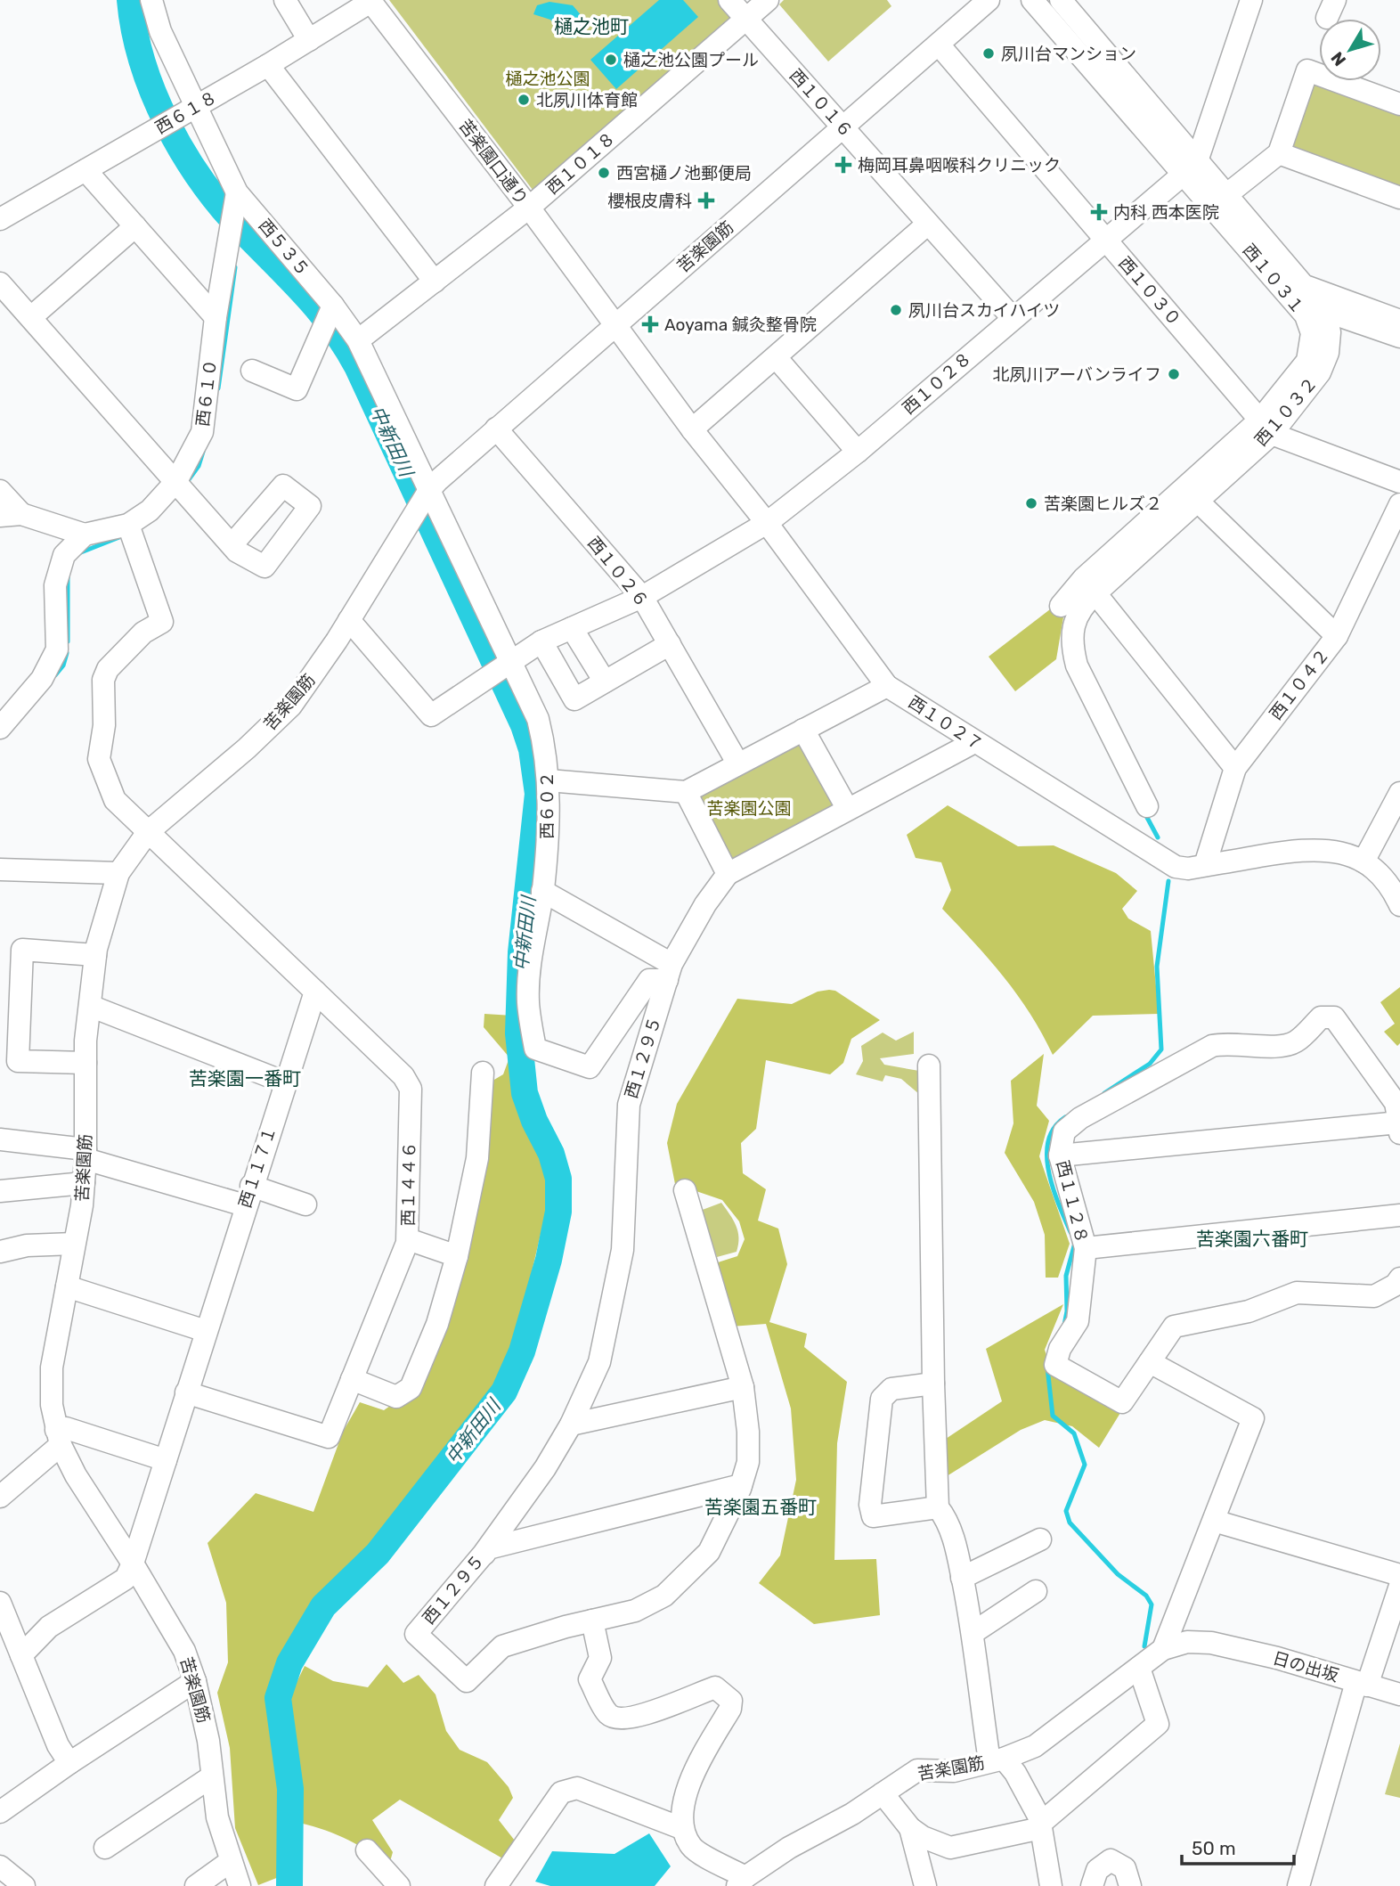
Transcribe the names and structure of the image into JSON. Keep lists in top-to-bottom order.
{
  "streets": {
    "street": [
      "西１０１６",
      "西６１８",
      "苦楽園口通り",
      "西１０１８",
      "苦楽園筋",
      "西５３５",
      "西１０３１",
      "西１０３０",
      "西１０２８",
      "西６１０",
      "西１０３２",
      "西１０２６",
      "西１０４２",
      "西１０２７",
      "西６０２",
      "西１２９５",
      "西１１７１",
      "西１４４６",
      "西１１２８",
      "日の出坂"
    ]
  },
  "crossings": [
    ["西１０１６", "西１０１８"],
    ["西１０１６", "苦楽園筋"],
    ["西１０１６", "西１０２８"],
    ["西６１８", "苦楽園口通り"],
    ["西６１８", "西５３５"],
    ["苦楽園口通り", "西１０１８"],
    ["苦楽園口通り", "苦楽園筋"],
    ["苦楽園口通り", "西１０２７"],
    ["西１０１８", "西５３５"],
    ["苦楽園筋", "西５３５"],
    ["苦楽園筋", "西１０３０"],
    ["苦楽園筋", "西１０２８"],
    ["苦楽園筋", "西１０２６"],
    ["苦楽園筋", "西１０２７"],
    ["苦楽園筋", "西６０２"],
    ["苦楽園筋", "西１１７１"],
    ["苦楽園筋", "日の出坂"],
    ["西５３５", "西６１０"],
    ["西５３５", "西６０２"],
    ["西１０３１", "西１０３０"],
    ["西１０３１", "西１０２８"],
    ["西１０３１", "西１０３２"],
    ["西１０３０", "西１０２８"],
    ["西１０３０", "西１０３２"],
    ["西１０２８", "西１０３２"],
    ["西１０２８", "西１０２６"],
    ["西１０２８", "西１０２７"],
    ["西１０２８", "西６０２"],
    ["西１０４２", "西１０２７"],
    ["西６０２", "西１２９５"],
    ["西１１７１", "西１４４６"]
  ],
  "districts": [
    "樋之池町",
    "苦楽園一番町",
    "苦楽園六番町",
    "苦楽園五番町"
  ],
  "water": ["中新田川"],
  "parks": ["樋之池公園", "苦楽園公園"],
  "places": {
    "other": [
      "夙川台マンション",
      "樋之池公園プール",
      "北夙川体育館",
      "西宮樋ノ池郵便局",
      "夙川台スカイハイツ",
      "北夙川アーバンライフ",
      "苦楽園ヒルズ２"
    ],
    "health": [
      "梅岡耳鼻咽喉科クリニック",
      "櫻根皮膚科",
      "内科 西本医院",
      "Aoyama 鍼灸整骨院"
    ]
  },
  "scale_bar": "50 m",
  "north": "bottom left"
}
